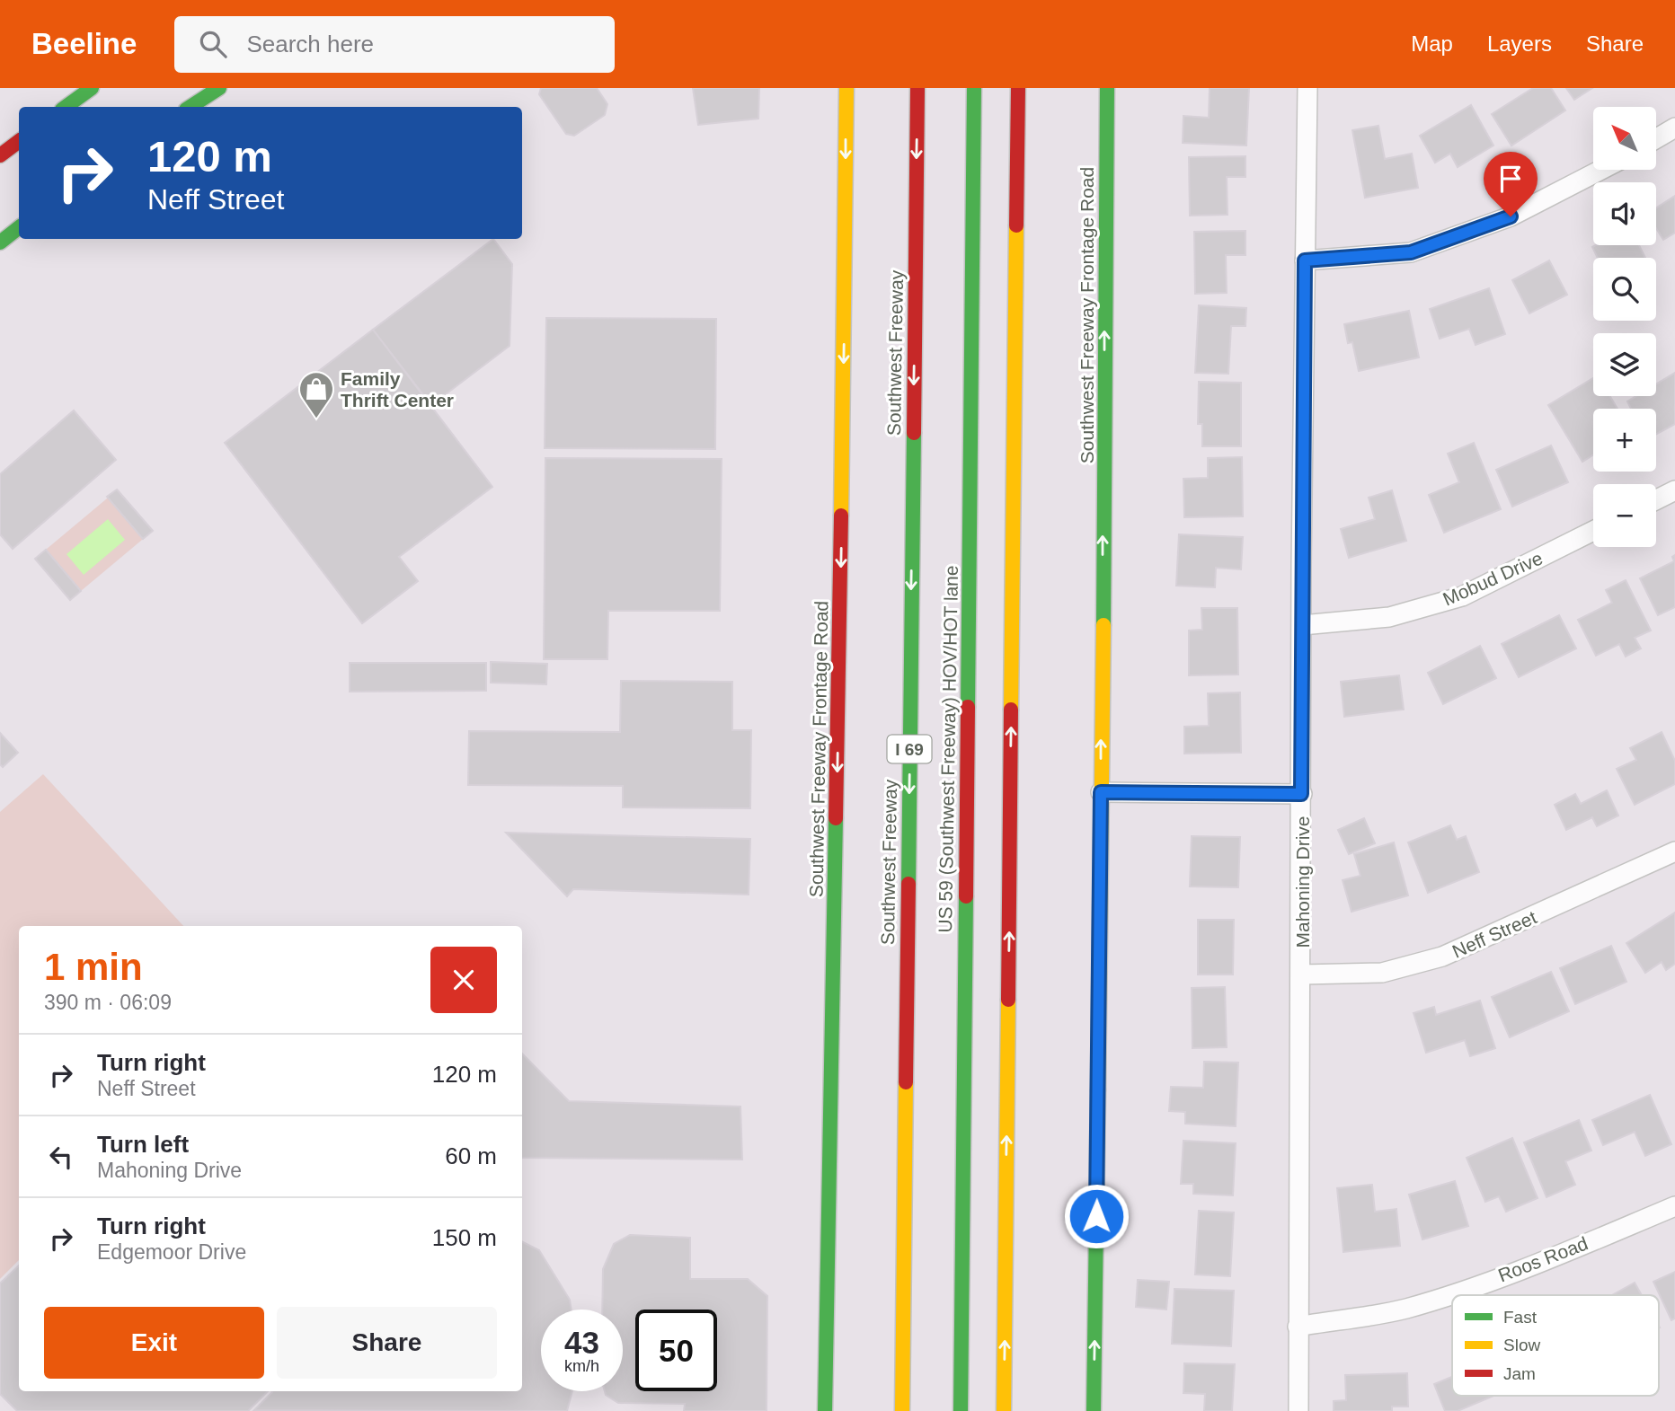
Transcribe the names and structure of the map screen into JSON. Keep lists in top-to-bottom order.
{
  "streets": {
    "main road": [
      "Southwest Freeway Frontage Road",
      "Southwest Freeway",
      "I 69",
      "US 59 (Southwest Freeway) HOV/HOT lane"
    ],
    "street": [
      "Mobud Drive",
      "Mahoning Drive",
      "Neff Street",
      "Roos Road"
    ]
  },
  "crossings": [
    ["Mobud Drive", "Mahoning Drive"],
    ["Mahoning Drive", "Neff Street"],
    ["Mahoning Drive", "Roos Road"]
  ],
  "places": {
    "shop": ["Family Thrift Center"]
  },
  "legend": ["Fast", "Slow", "Jam"],
  "north": "top left",
  "page": {
    "header": "Beeline",
    "search": "Search here",
    "nav": ["Map", "Layers", "Share"],
    "map_buttons": ["+", "−"],
    "turn": ["120 m", "Neff Street"],
    "heading": ["1 min", "390 m · 06:09"],
    "list": [
      {
        "name": "Turn right",
        "note": "Neff Street",
        "value": "120 m"
      },
      {
        "name": "Turn left",
        "note": "Mahoning Drive",
        "value": "60 m"
      },
      {
        "name": "Turn right",
        "note": "Edgemoor Drive",
        "value": "150 m"
      }
    ],
    "buttons": ["Exit", "Share"],
    "speed": "43 km/h",
    "limit": "50"
  }
}
